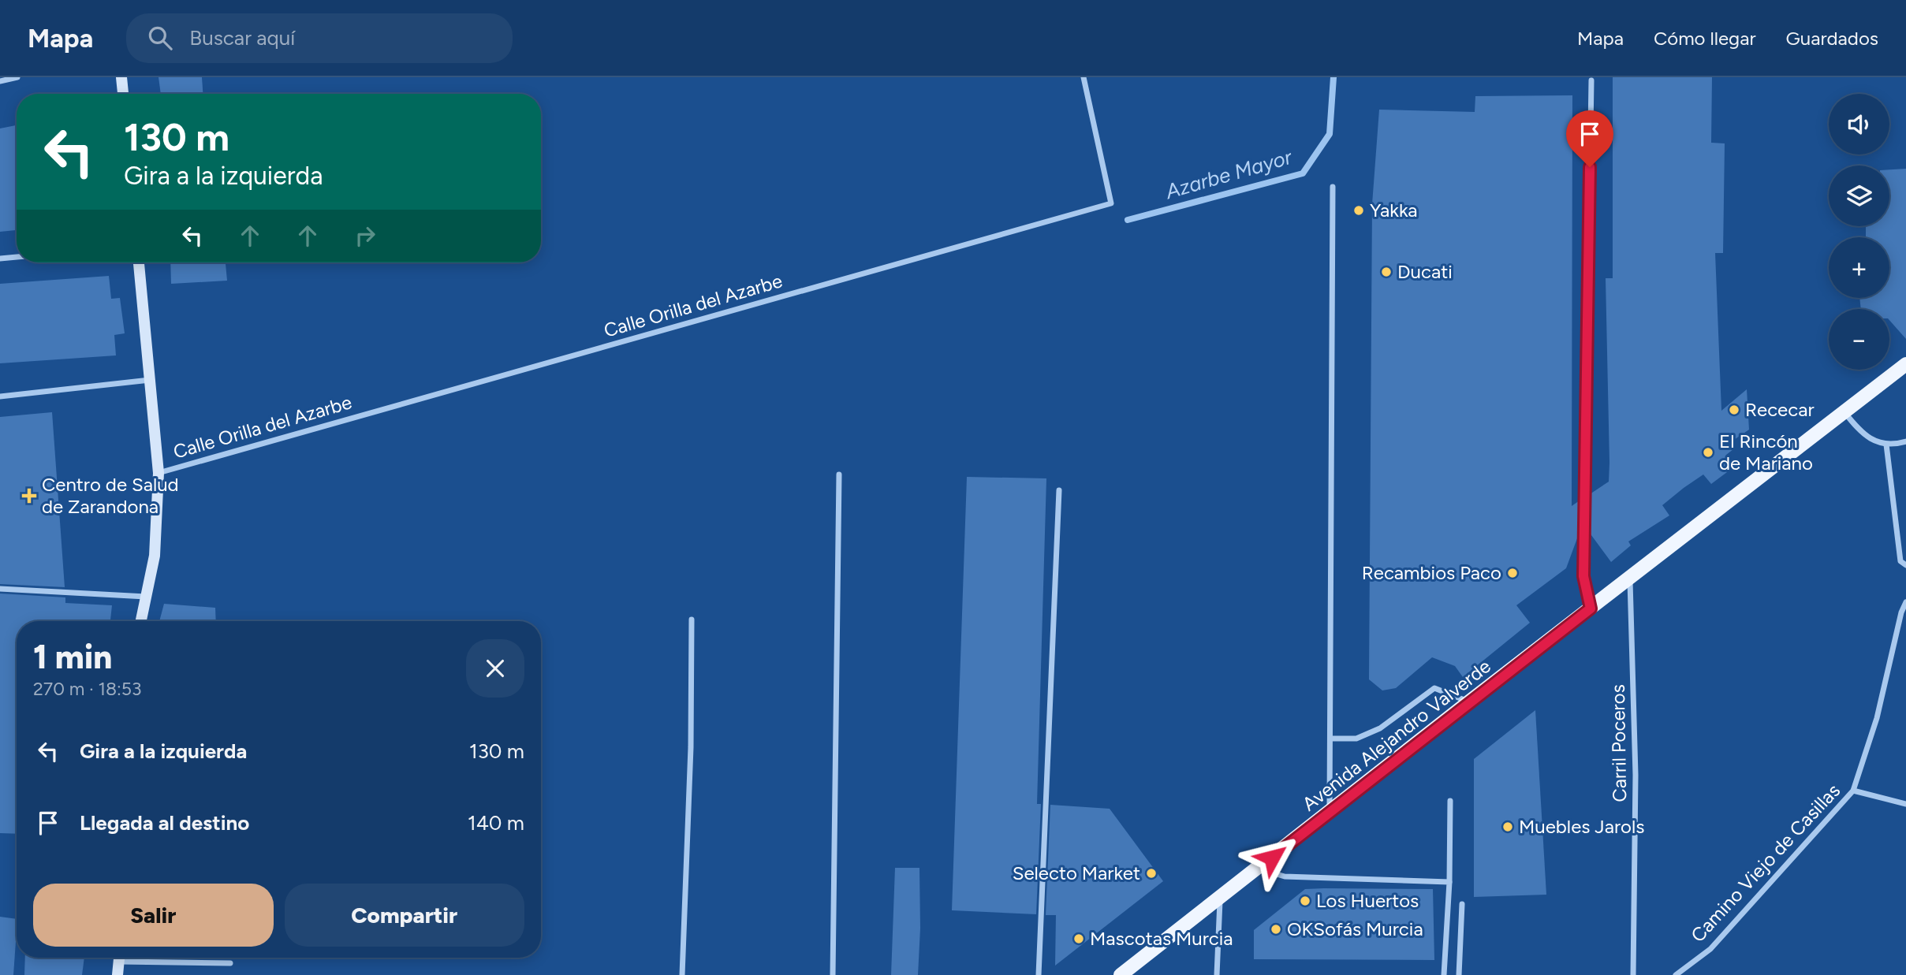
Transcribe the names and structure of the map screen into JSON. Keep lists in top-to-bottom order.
{
  "streets": {
    "main road": ["Avenida Alejandro Valverde"],
    "street": ["Calle Orilla del Azarbe", "Carril Poceros", "Camino Viejo de Casillas"]
  },
  "crossings": [
    ["Avenida Alejandro Valverde", "Carril Poceros"]
  ],
  "water": ["Azarbe Mayor"],
  "places": {
    "other": [
      "Yakka",
      "Ducati",
      "Rececar",
      "El Rincón de Mariano",
      "Recambios Paco",
      "Muebles Jarols",
      "Selecto Market",
      "Los Huertos",
      "OKSofás Murcia",
      "Mascotas Murcia"
    ],
    "health": ["Centro de Salud de Zarandona"]
  },
  "page": {
    "header": "Mapa",
    "search": "Buscar aquí",
    "nav": ["Mapa", "Cómo llegar", "Guardados"],
    "map_buttons": ["+", "−"],
    "turn": ["130 m", "Gira a la izquierda"],
    "heading": ["1 min", "270 m · 18:53"],
    "list": [
      {
        "name": "Gira a la izquierda",
        "value": "130 m"
      },
      {
        "name": "Llegada al destino",
        "value": "140 m"
      }
    ],
    "buttons": ["Salir", "Compartir"]
  }
}
